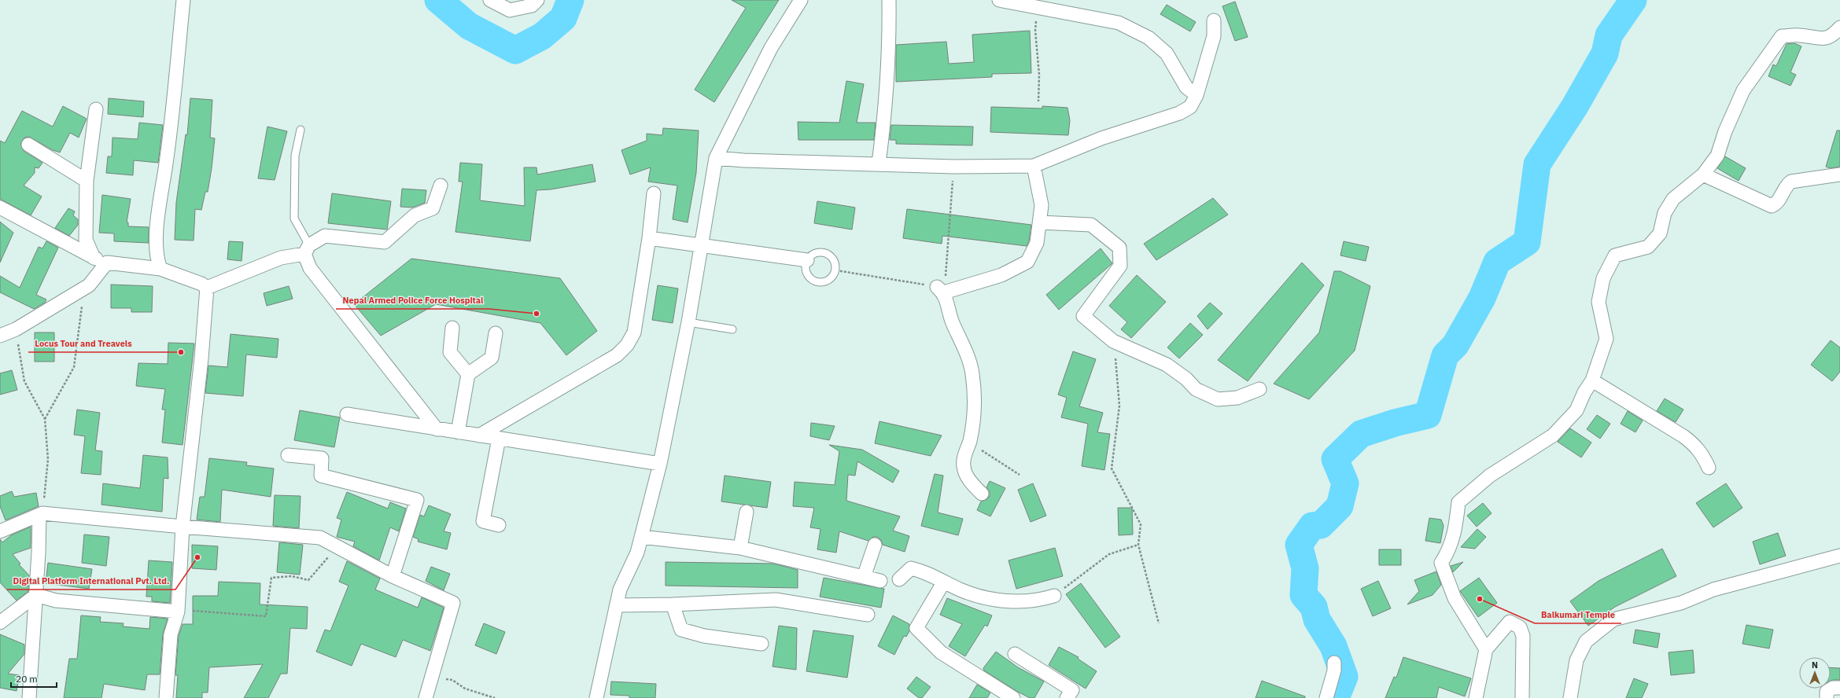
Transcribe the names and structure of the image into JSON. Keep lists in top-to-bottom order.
{
  "places": [
    "Nepal Armed Police Force Hospital",
    "Locus Tour and Treavels",
    "Digital Platform International Pvt. Ltd.",
    "Balkumari Temple"
  ],
  "scale_bar": "20 m",
  "north": "top"
}
